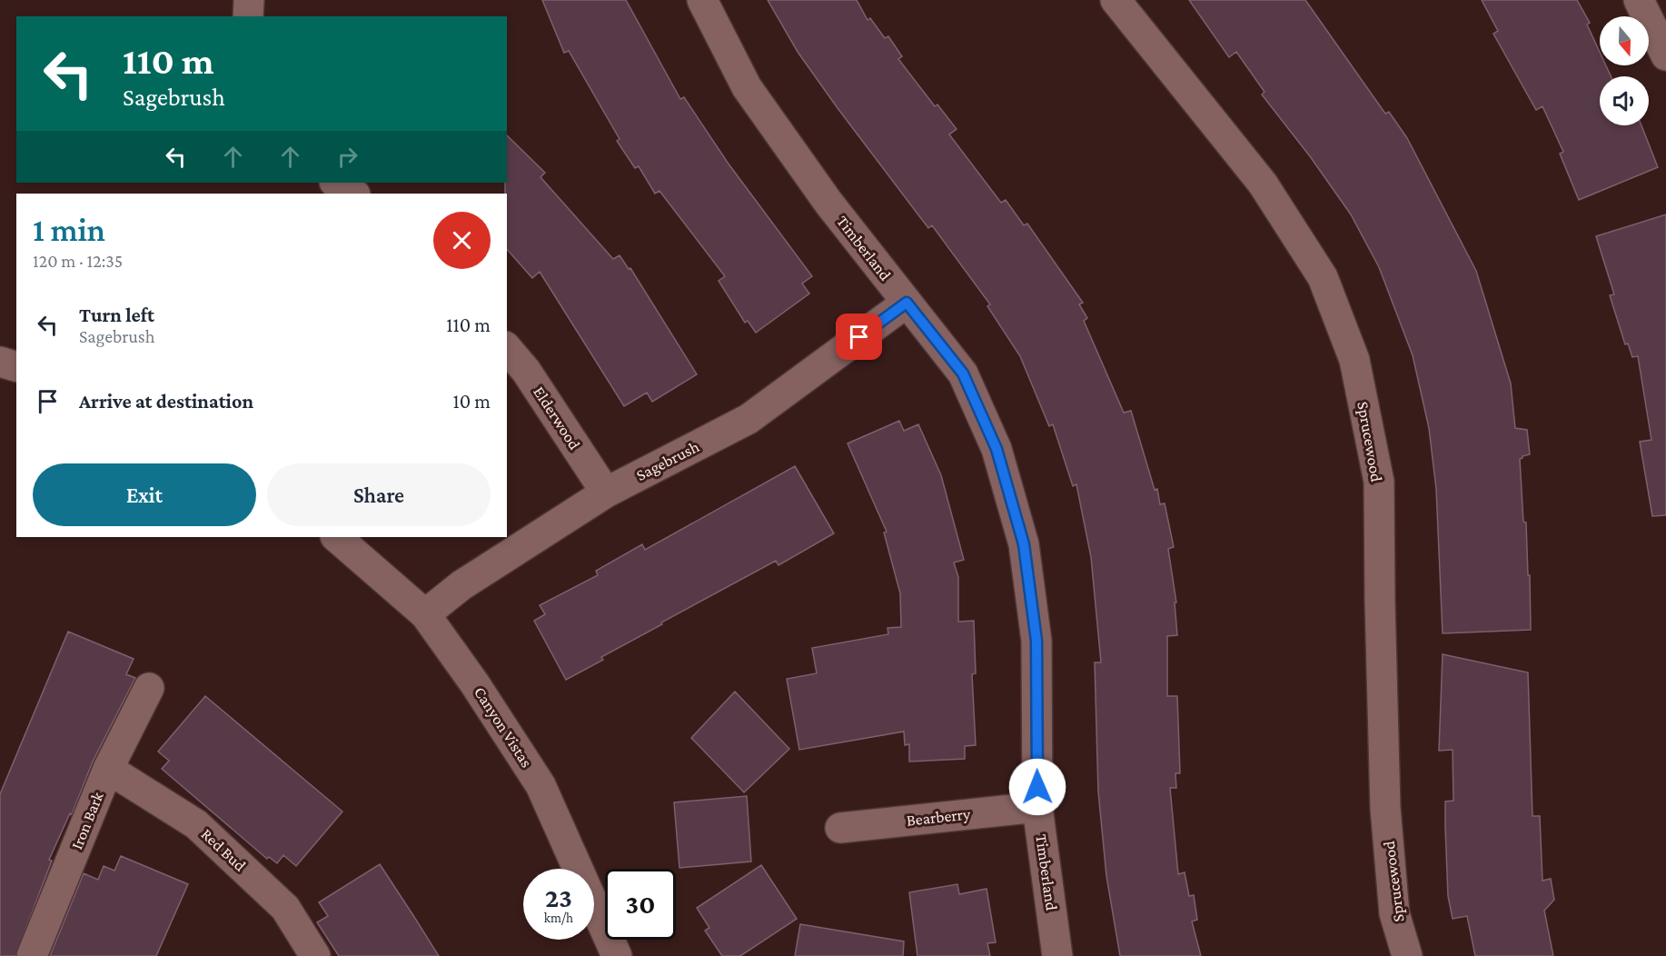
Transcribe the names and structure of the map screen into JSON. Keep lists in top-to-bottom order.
{
  "streets": {
    "street": [
      "Timberland",
      "Elderwood",
      "Sprucewood",
      "Sagebrush",
      "Canyon Vistas",
      "Bearberry",
      "Iron Bark",
      "Red Bud"
    ]
  },
  "crossings": [
    ["Timberland", "Sagebrush"],
    ["Timberland", "Bearberry"],
    ["Elderwood", "Sagebrush"],
    ["Sagebrush", "Canyon Vistas"],
    ["Iron Bark", "Red Bud"]
  ],
  "north": "bottom",
  "page": {
    "turn": ["110 m", "Sagebrush"],
    "heading": ["1 min", "120 m · 12:35"],
    "list": [
      {
        "name": "Turn left",
        "note": "Sagebrush",
        "value": "110 m"
      },
      {
        "name": "Arrive at destination",
        "value": "10 m"
      }
    ],
    "buttons": ["Exit", "Share"],
    "speed": "23 km/h",
    "limit": "30"
  }
}
